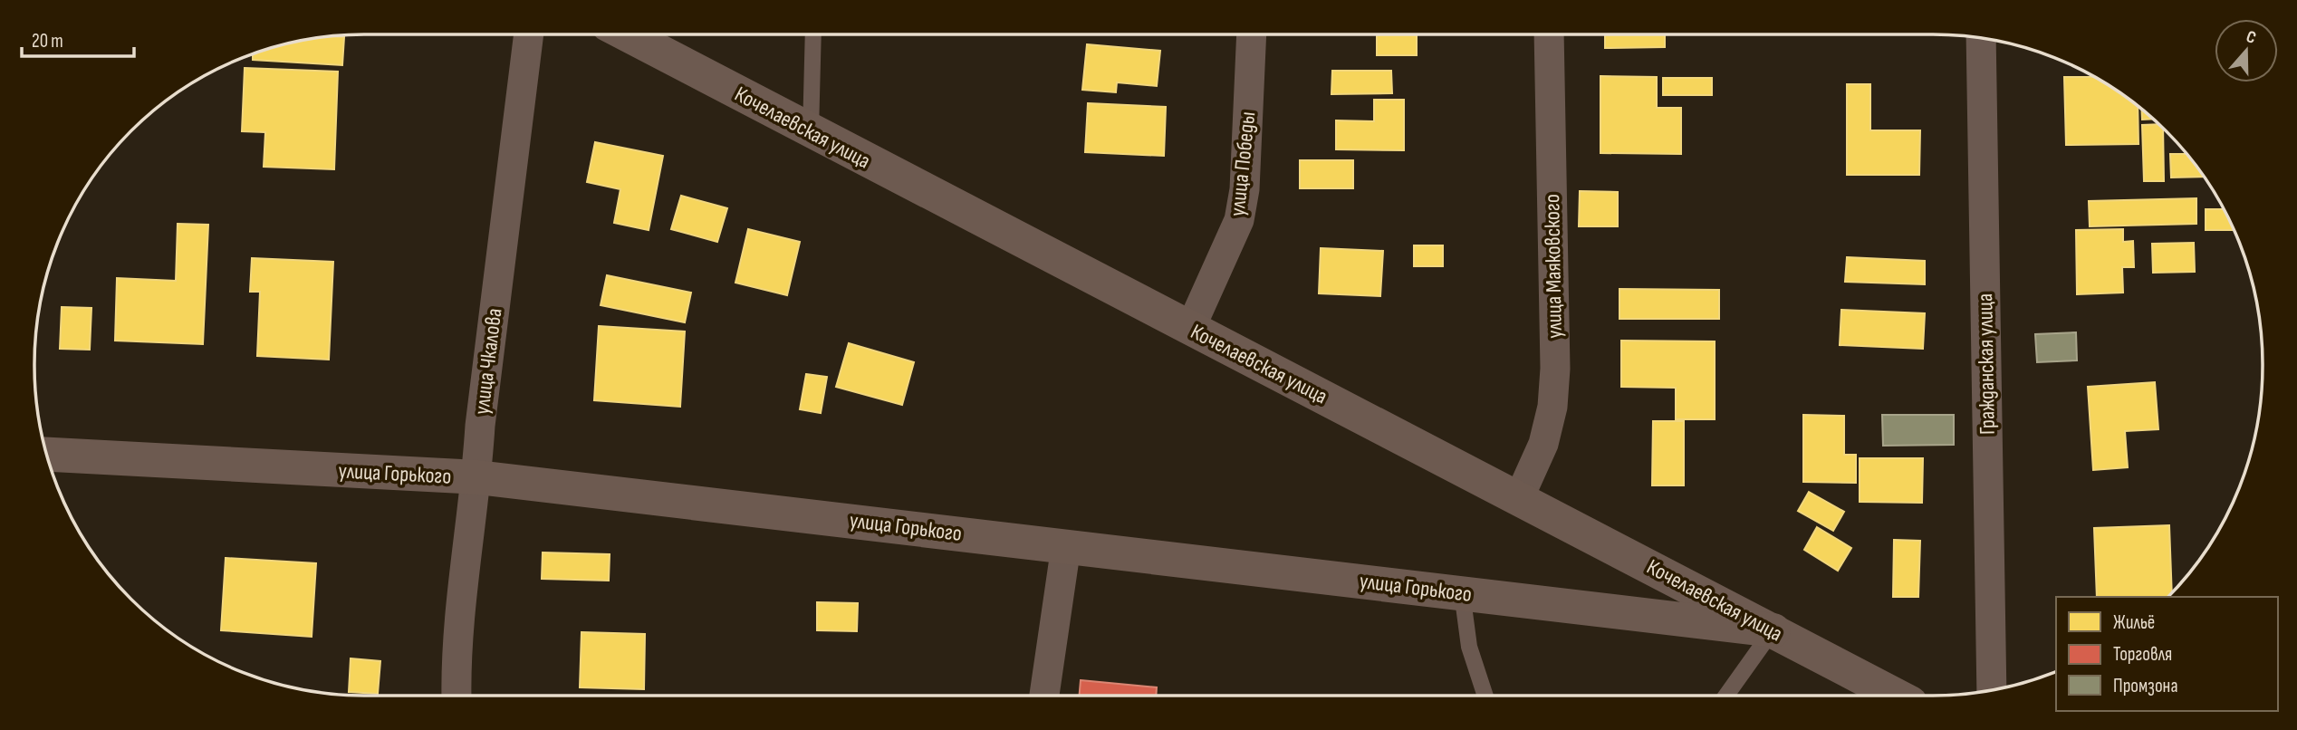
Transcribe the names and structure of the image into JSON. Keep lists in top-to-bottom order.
{
  "streets": {
    "main road": ["Кочелаевская улица", "улица Горького"],
    "street": [
      "улица Победы",
      "улица Маяковского",
      "улица Чкалова",
      "Гражданская улица"
    ]
  },
  "crossings": [
    ["Кочелаевская улица", "улица Победы"],
    ["Кочелаевская улица", "улица Маяковского"],
    ["Кочелаевская улица", "улица Горького"],
    ["улица Чкалова", "улица Горького"]
  ],
  "legend": ["Жильё", "Торговля", "Промзона"],
  "scale_bar": "20 m",
  "north": "top"
}
